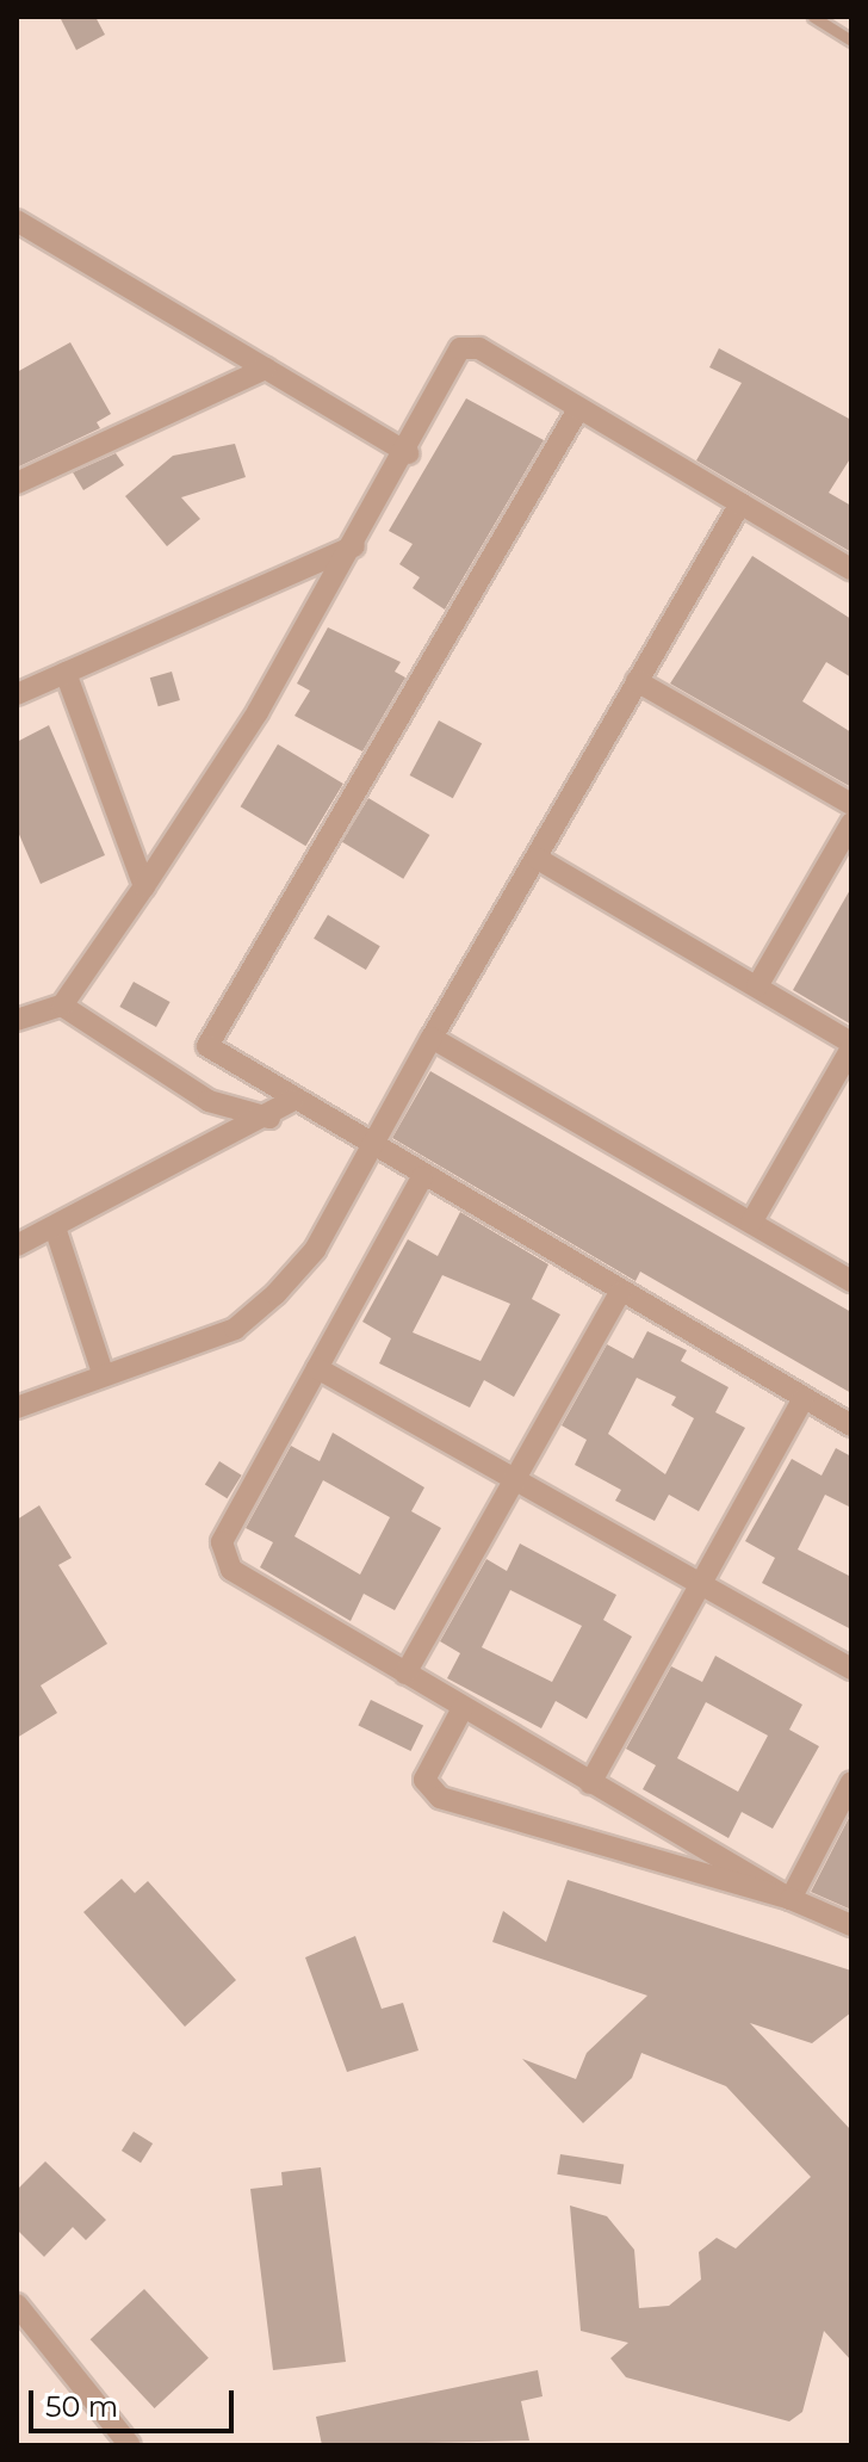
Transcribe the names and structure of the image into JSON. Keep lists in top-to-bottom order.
{
  "scale_bar": "50 m"
}
